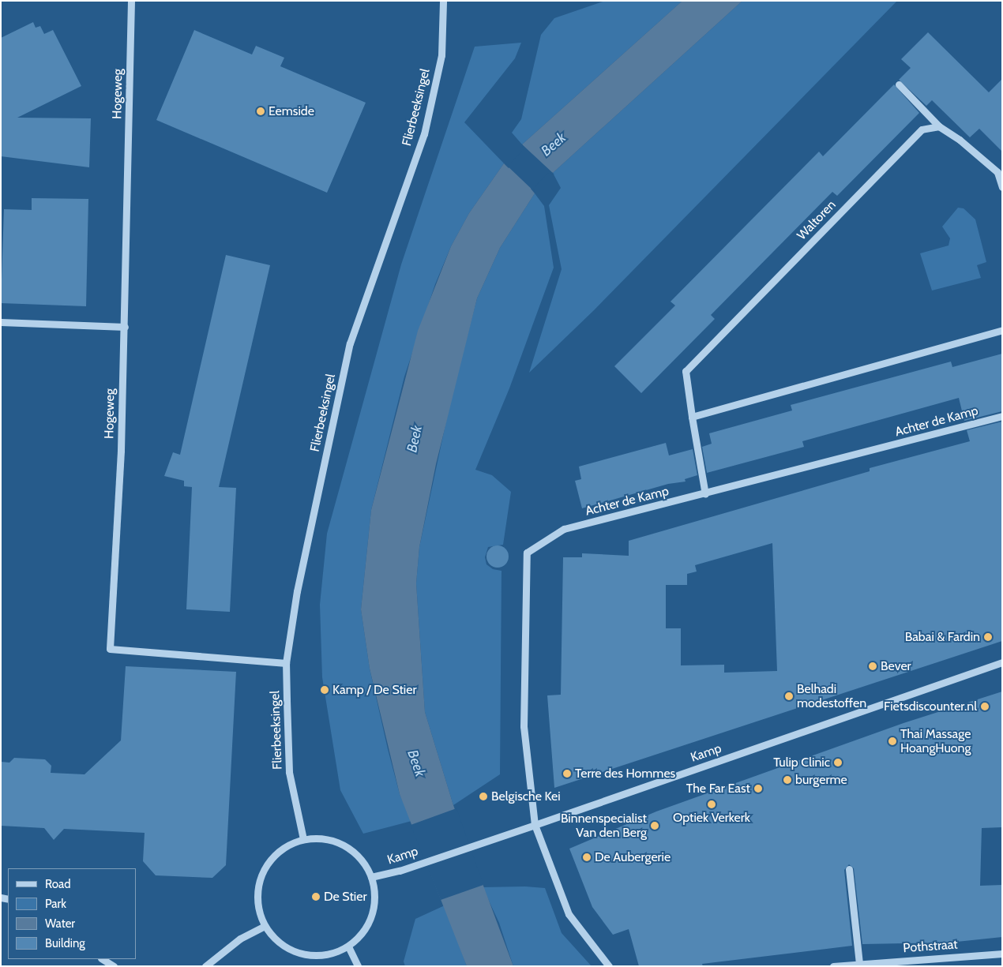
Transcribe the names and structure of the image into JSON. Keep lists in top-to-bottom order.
{
  "streets": {
    "street": [
      "Hogeweg",
      "Flierbeeksingel",
      "Waltoren",
      "Achter de Kamp",
      "Kamp",
      "Pothstraat"
    ]
  },
  "crossings": [
    ["Hogeweg", "Flierbeeksingel"],
    ["Flierbeeksingel", "Kamp"],
    ["Waltoren", "Achter de Kamp"],
    ["Achter de Kamp", "Kamp"]
  ],
  "water": ["Beek"],
  "places": [
    "Eemside",
    "Babai & Fardin",
    "Bever",
    "Kamp / De Stier",
    "Belhadi modestoffen",
    "Fietsdiscounter.nl",
    "Thai Massage HoangHuong",
    "Tulip Clinic",
    "Terre des Hommes",
    "burgerme",
    "The Far East",
    "Belgische Kei",
    "Optiek Verkerk",
    "Binnenspecialist Van den Berg",
    "De Aubergerie",
    "De Stier"
  ],
  "legend": [
    "Road",
    "Park",
    "Water",
    "Building"
  ]
}
